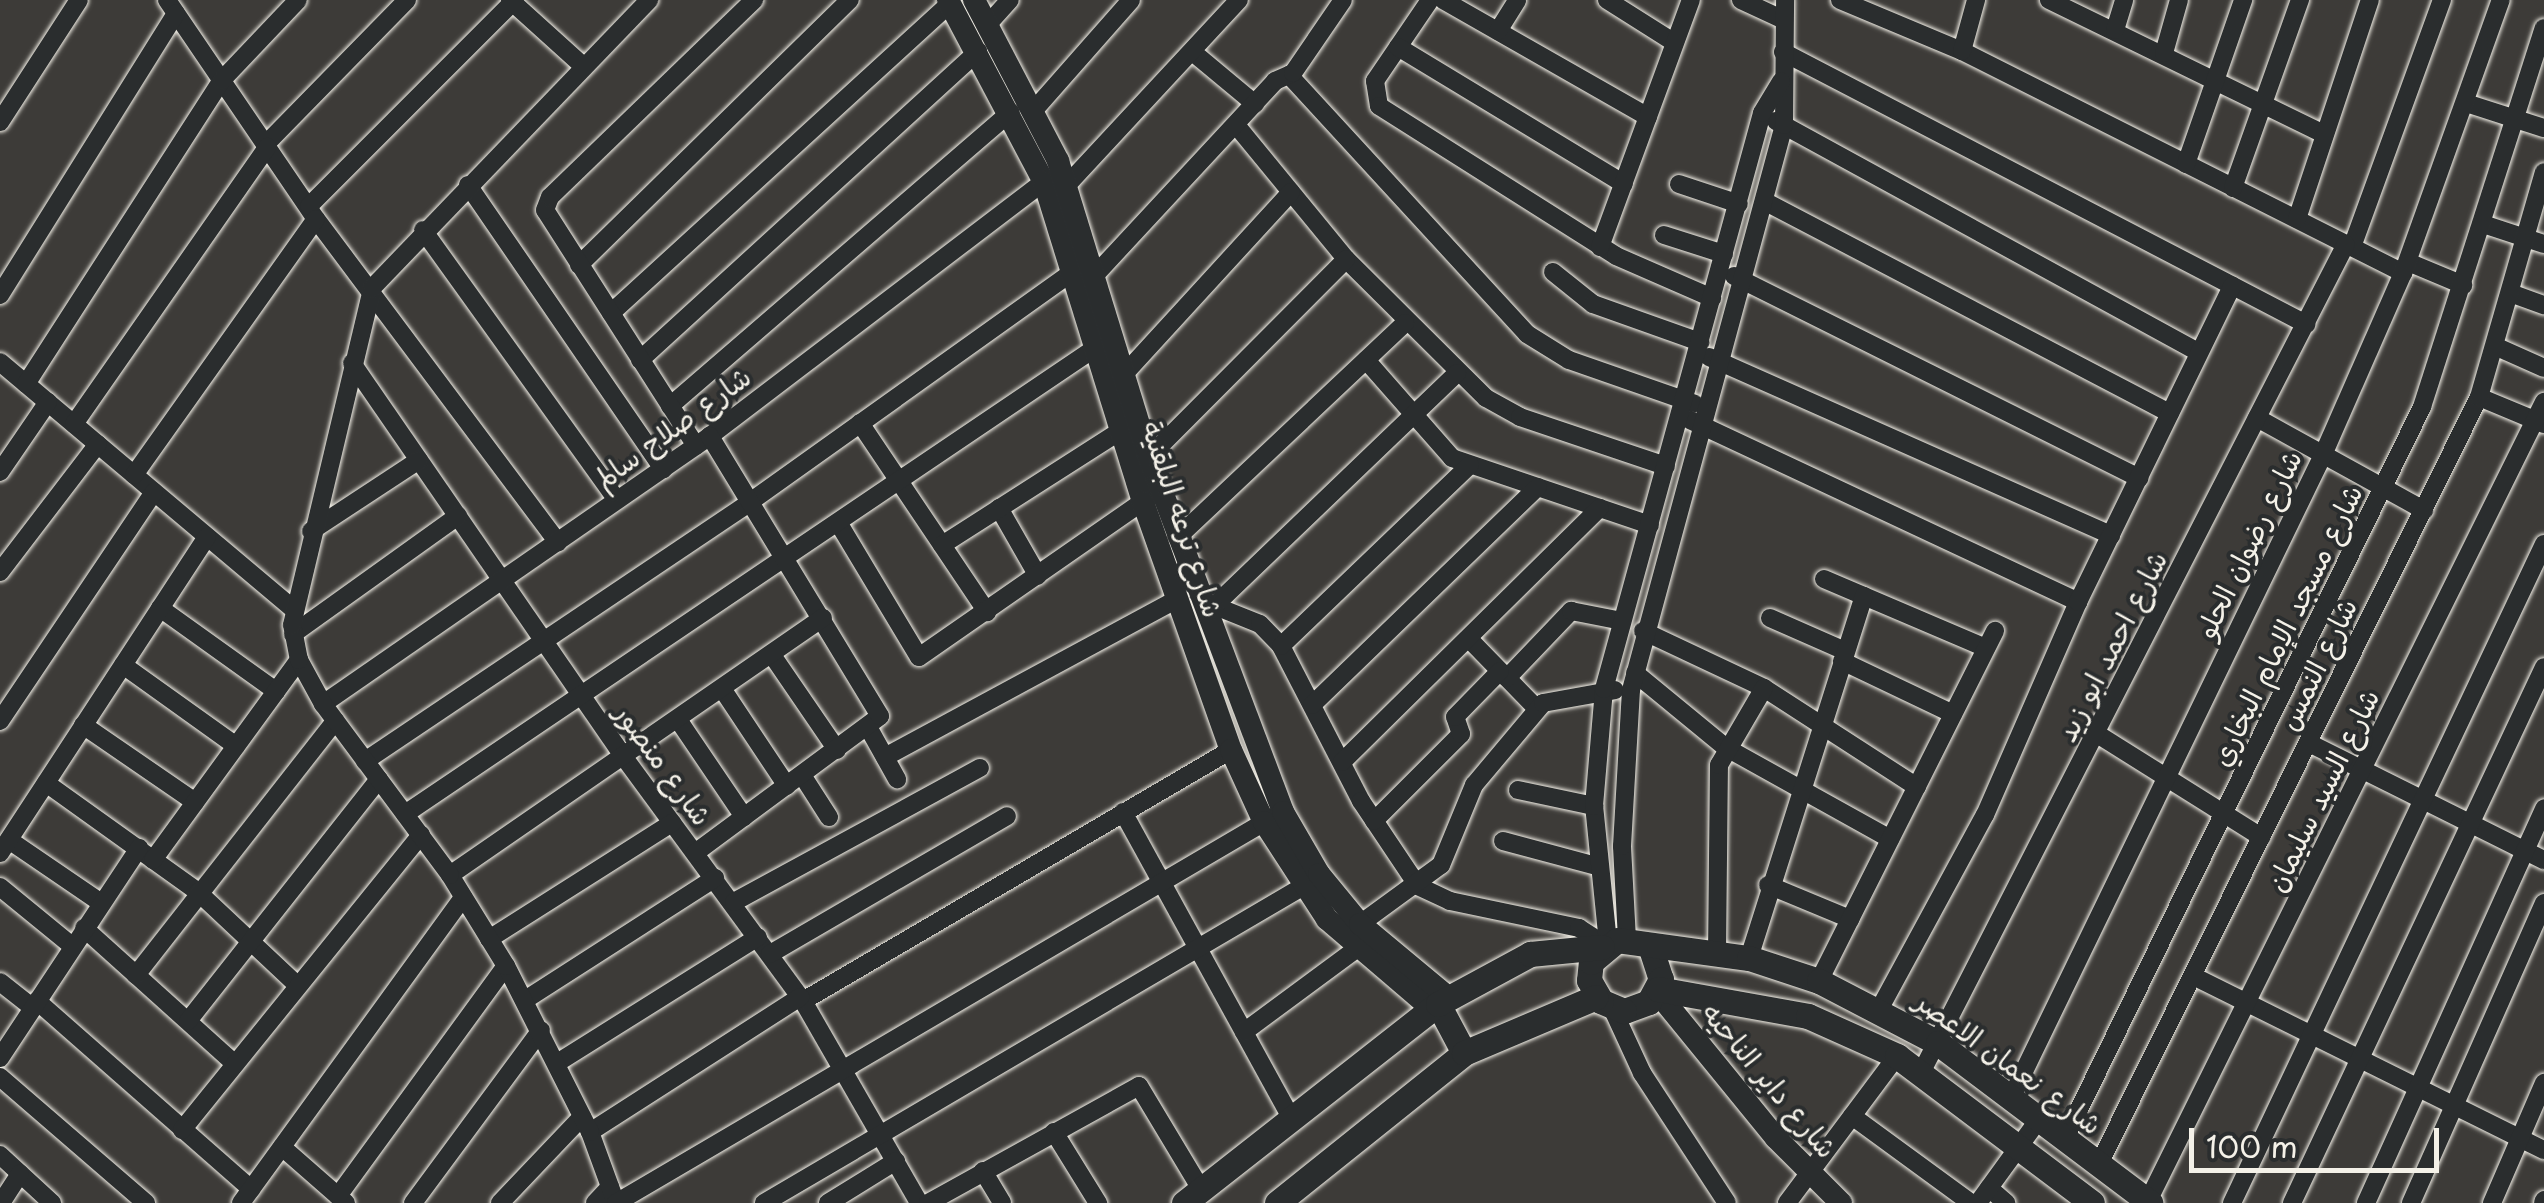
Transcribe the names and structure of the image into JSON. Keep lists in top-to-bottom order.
{
  "streets": {
    "main road": ["شارع نعمان الاعصر"],
    "street": [
      "شارع صلاح سالم",
      "شارع ترعه البلقنية",
      "شارع رضوان الحلو",
      "شارع مسجد الإمام البخاري",
      "شارع احمد ابو زيد",
      "شارع النمس",
      "شارع منصور",
      "شارع السيد سليمان",
      "شارع داير الناحيه"
    ]
  },
  "crossings": [
    ["شارع صلاح سالم", "شارع ترعه البلقنية"],
    ["شارع صلاح سالم", "شارع منصور"],
    ["شارع ترعه البلقنية", "شارع نعمان الاعصر"],
    ["شارع رضوان الحلو", "شارع نعمان الاعصر"],
    ["شارع مسجد الإمام البخاري", "شارع نعمان الاعصر"],
    ["شارع احمد ابو زيد", "شارع نعمان الاعصر"],
    ["شارع النمس", "شارع نعمان الاعصر"],
    ["شارع السيد سليمان", "شارع نعمان الاعصر"],
    ["شارع نعمان الاعصر", "شارع داير الناحيه"]
  ],
  "scale_bar": "100 m"
}
